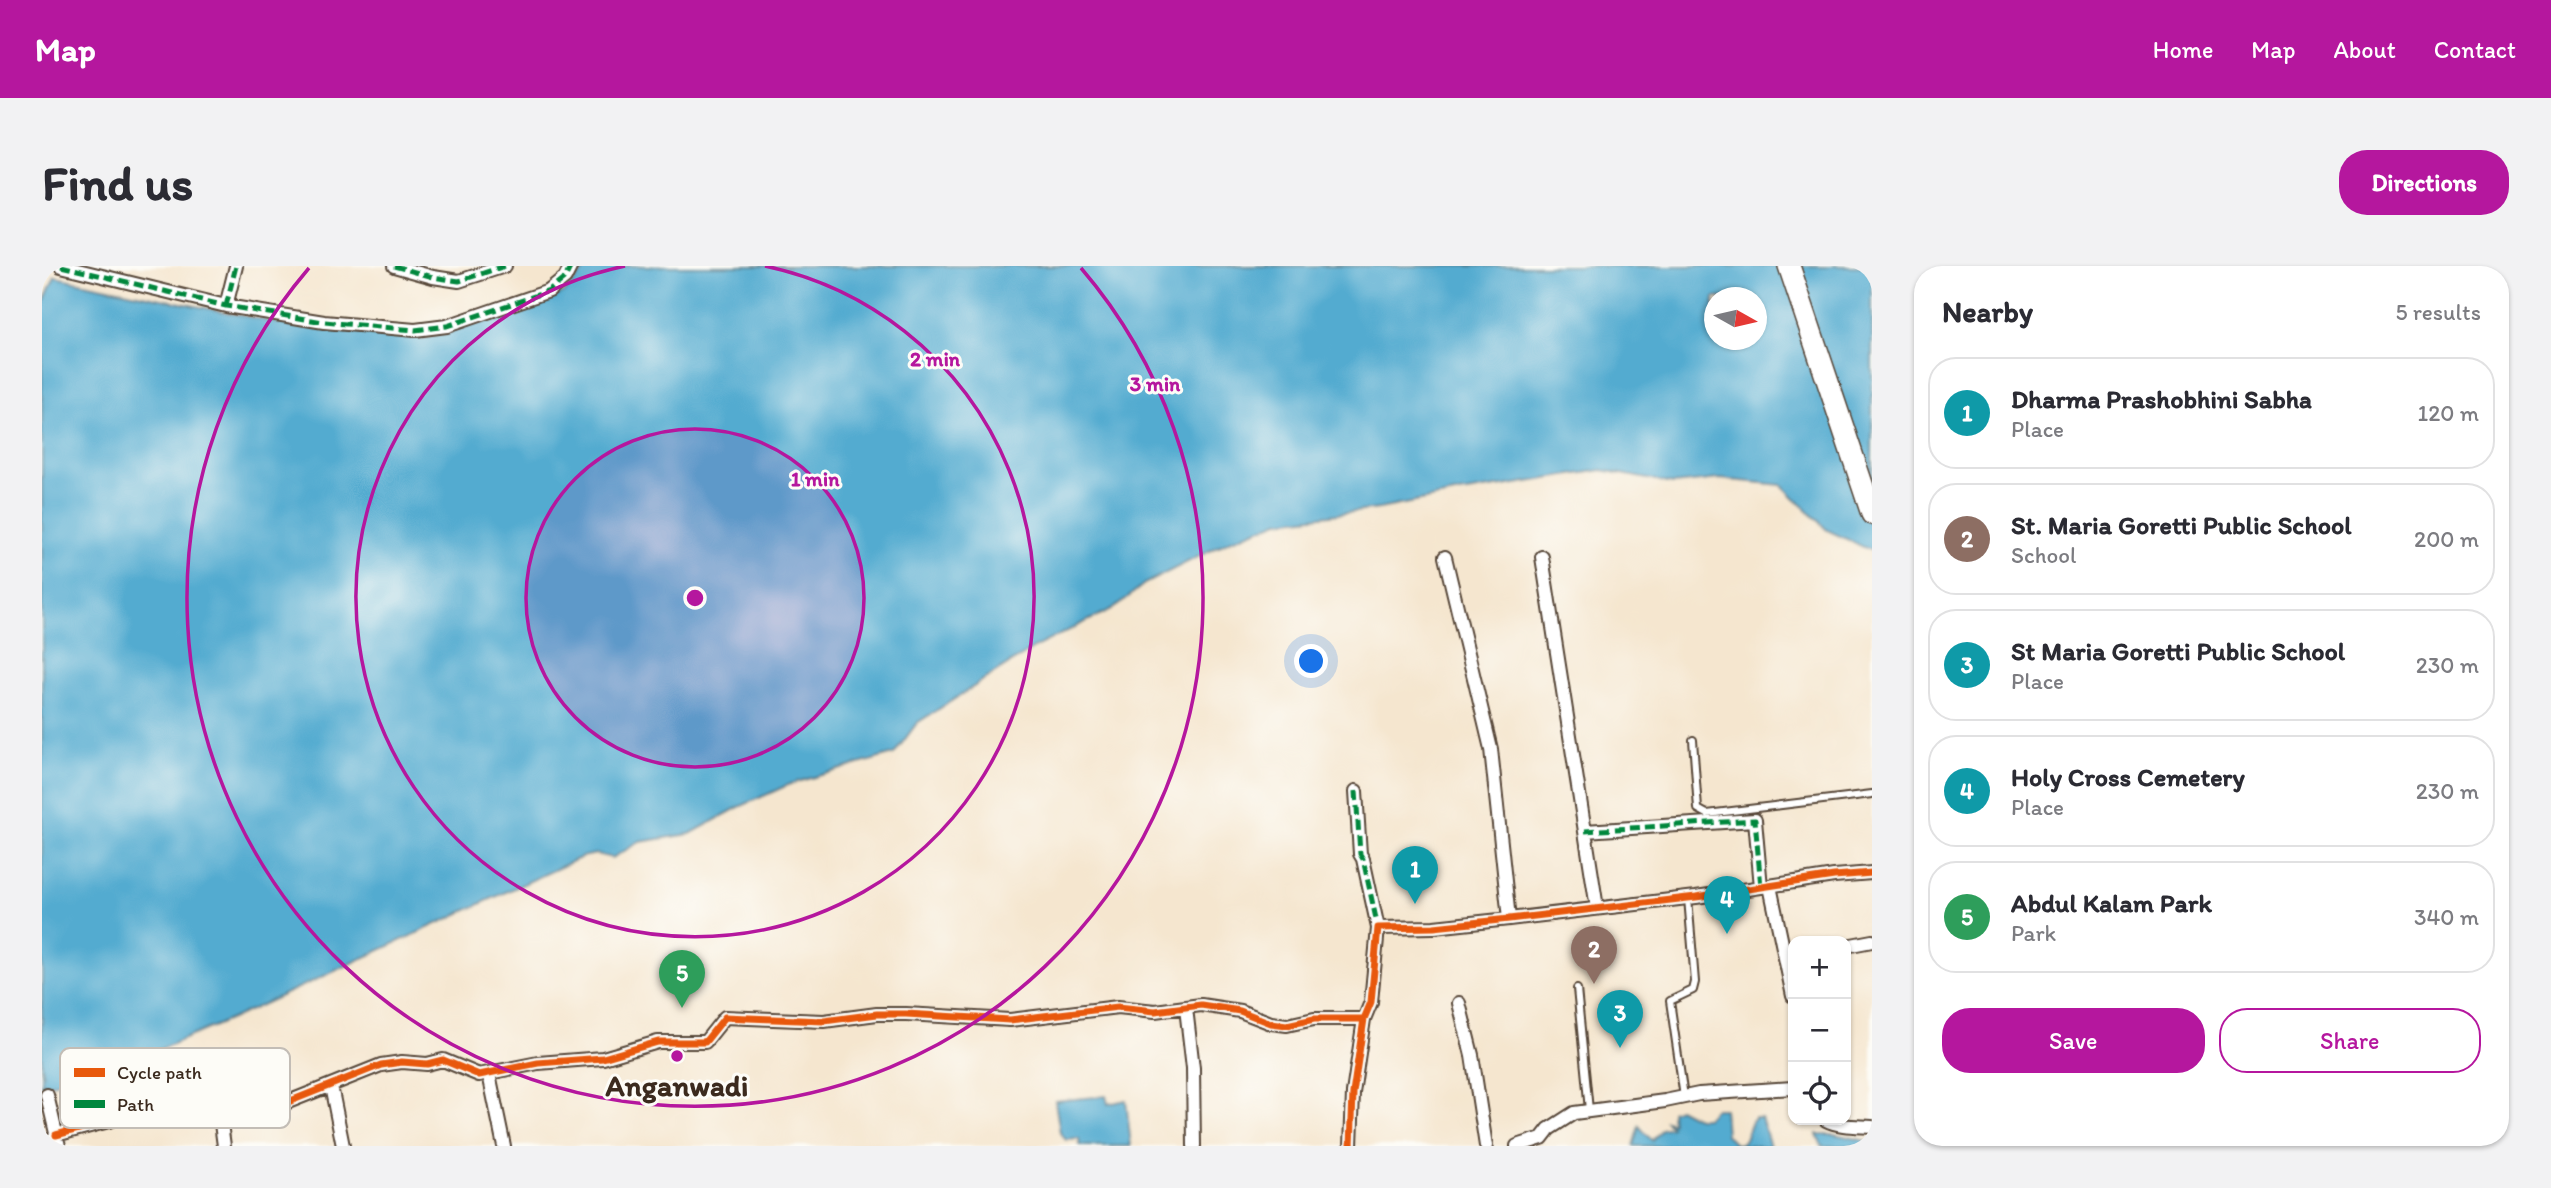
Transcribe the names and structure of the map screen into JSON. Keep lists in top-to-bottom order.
{
  "places": ["Anganwadi"],
  "legend": ["Cycle path", "Path"],
  "north": "right",
  "page": {
    "header": "Map",
    "nav": [
      "Home",
      "Map",
      "About",
      "Contact"
    ],
    "buttons": [
      "Directions",
      ["Save", "Share"]
    ],
    "title": "Find us",
    "heading": ["Nearby", "5 results"],
    "list": [
      {
        "mark": "1",
        "name": "Dharma Prashobhini Sabha",
        "note": "Place",
        "value": "120 m"
      },
      {
        "mark": "2",
        "name": "St. Maria Goretti Public School",
        "note": "School",
        "value": "200 m"
      },
      {
        "mark": "3",
        "name": "St Maria Goretti Public School",
        "note": "Place",
        "value": "230 m"
      },
      {
        "mark": "4",
        "name": "Holy Cross Cemetery",
        "note": "Place",
        "value": "230 m"
      },
      {
        "mark": "5",
        "name": "Abdul Kalam Park",
        "note": "Park",
        "value": "340 m"
      }
    ],
    "pins": [
      "1",
      "4",
      "2",
      "5",
      "3"
    ],
    "map_buttons": ["+", "−"]
  },
  "rings": ["2 min", "3 min", "1 min"]
}
